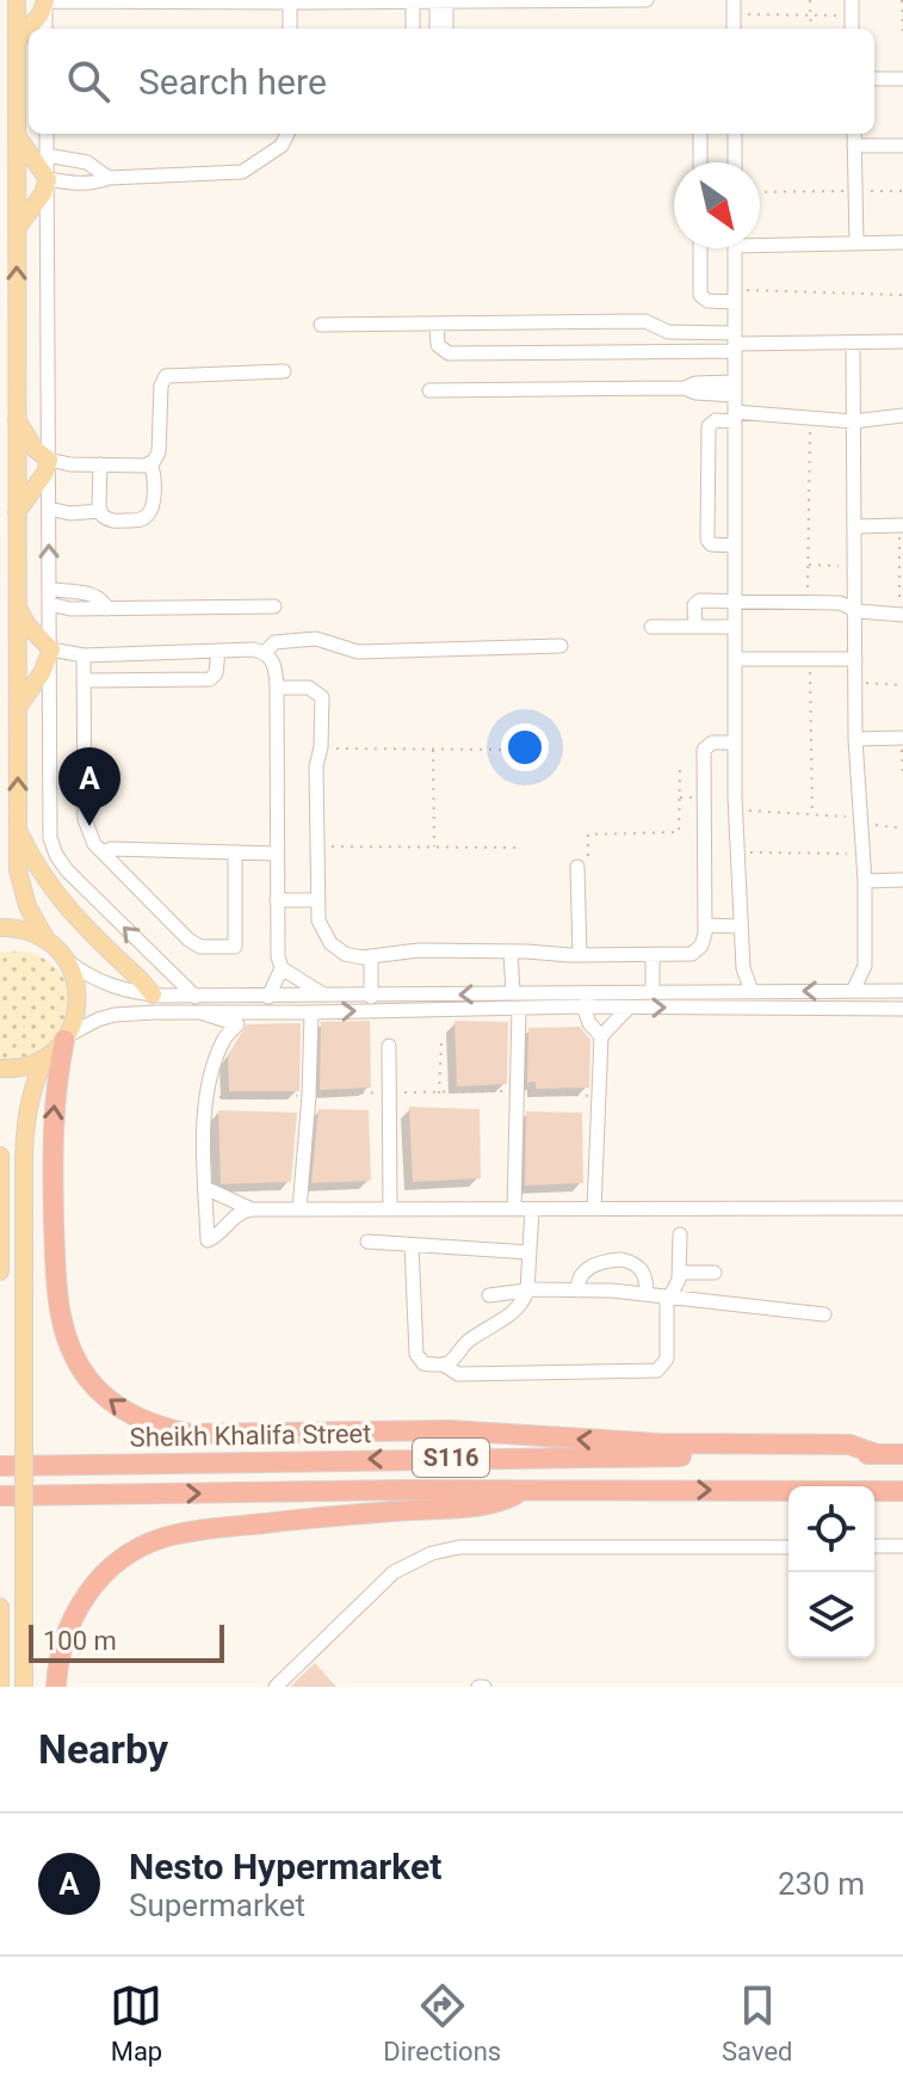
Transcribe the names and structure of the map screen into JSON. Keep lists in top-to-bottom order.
{
  "streets": {
    "highway": ["Sheikh Khalifa Street", "S116"]
  },
  "scale_bar": "100 m",
  "north": "bottom right",
  "page": {
    "search": "Search here",
    "pins": "A",
    "scale": "100 m",
    "heading": "Nearby",
    "list": [
      {
        "mark": "A",
        "name": "Nesto Hypermarket",
        "note": "Supermarket",
        "value": "230 m"
      }
    ],
    "nav": ["Map", "Directions", "Saved"]
  }
}
